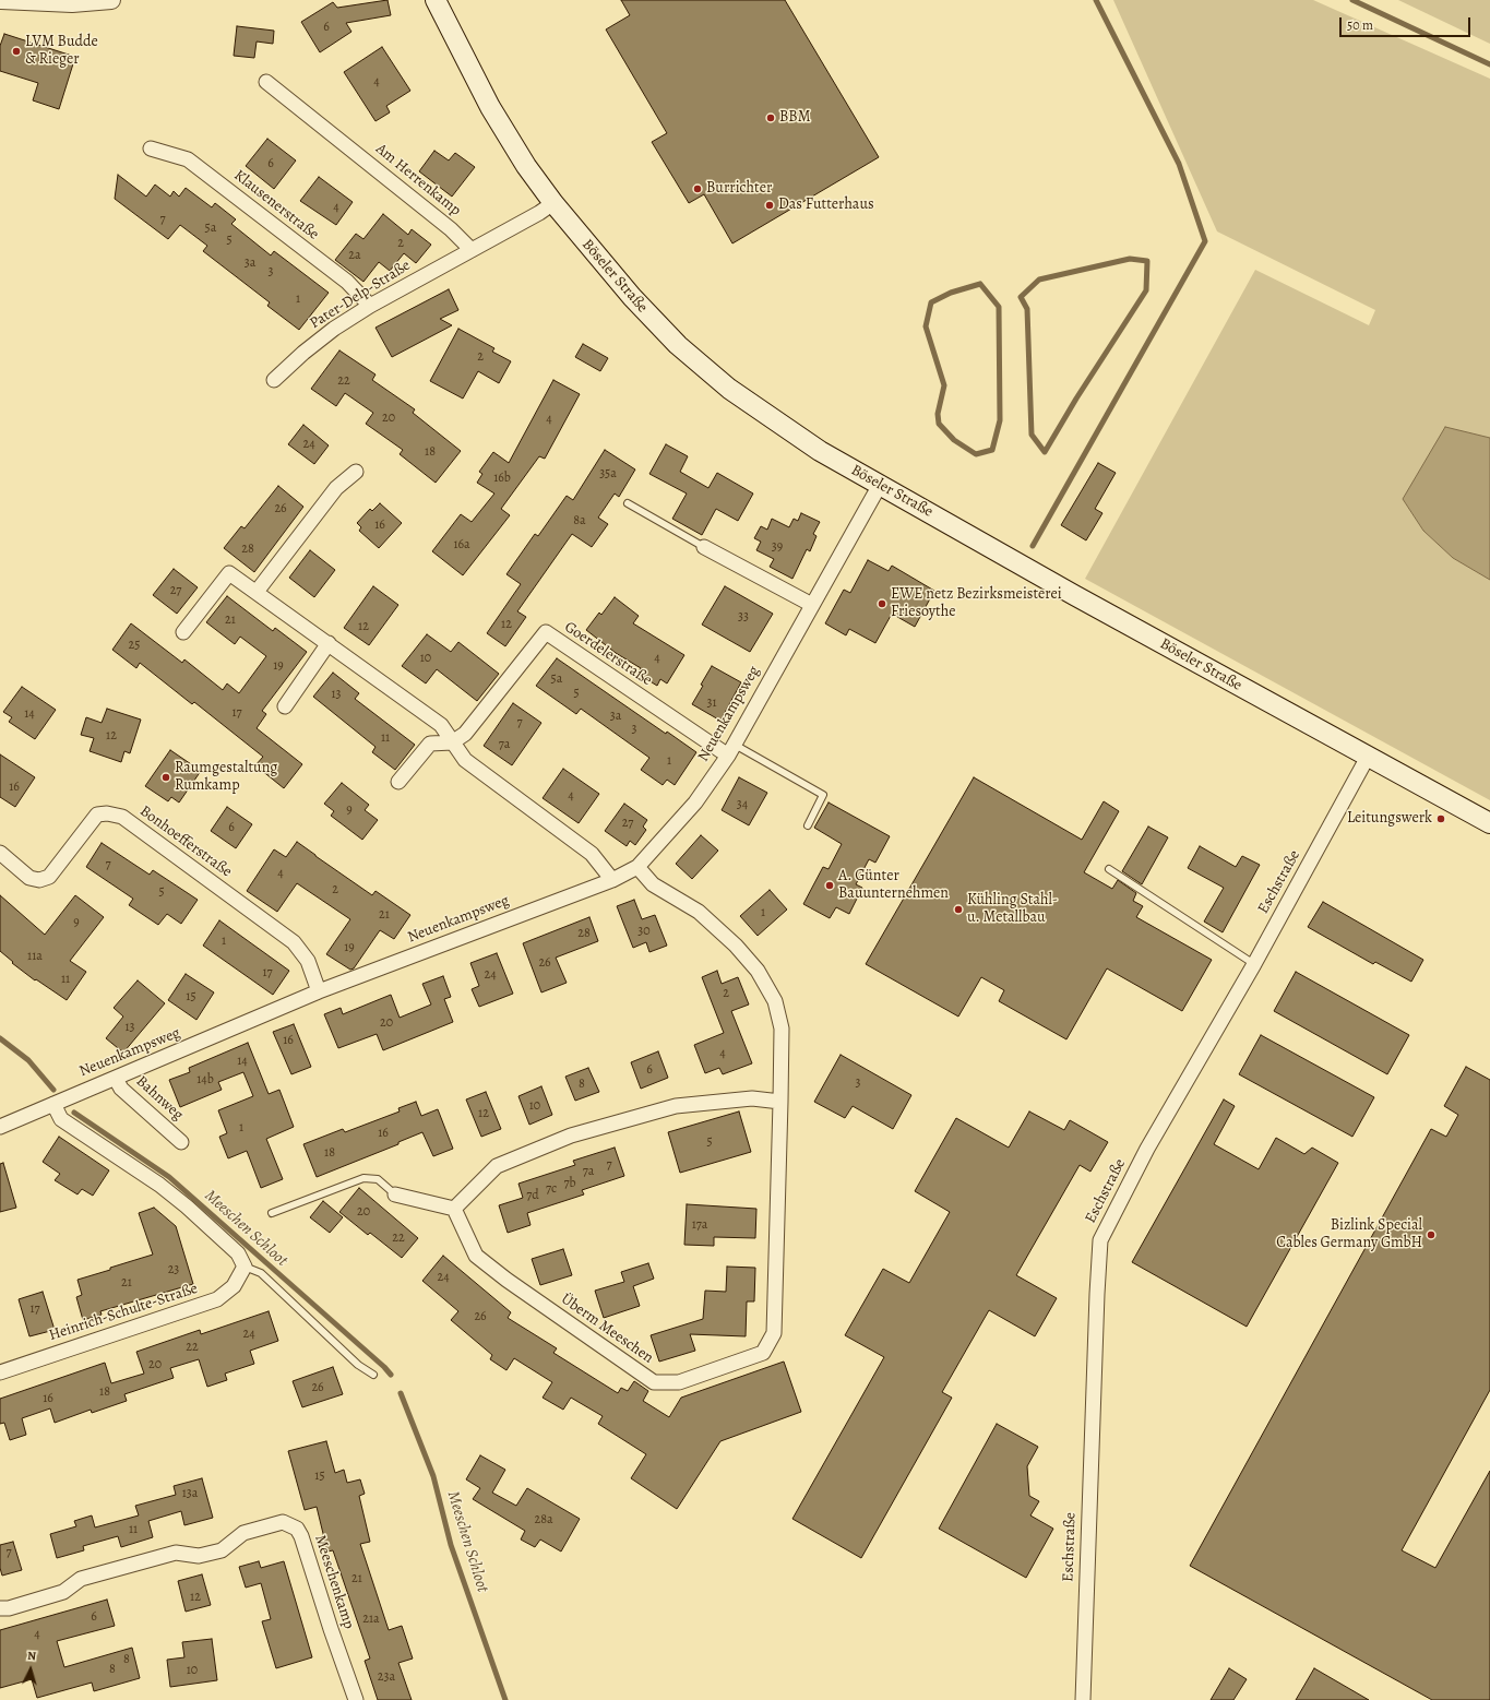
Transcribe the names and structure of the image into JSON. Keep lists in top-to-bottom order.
{
  "streets": {
    "main road": ["Böseler Straße"],
    "street": [
      "Am Herrenkamp",
      "Klausenerstraße",
      "Pater-Delp-Straße",
      "Goerdelerstraße",
      "Neuenkampsweg",
      "Bonhoefferstraße",
      "Eschstraße",
      "Bahnweg",
      "Heinrich-Schulte-Straße",
      "Überm Meeschen",
      "Meeschenkamp"
    ]
  },
  "crossings": [
    ["Am Herrenkamp", "Pater-Delp-Straße"],
    ["Klausenerstraße", "Pater-Delp-Straße"],
    ["Böseler Straße", "Neuenkampsweg"],
    ["Böseler Straße", "Eschstraße"],
    ["Goerdelerstraße", "Neuenkampsweg"],
    ["Neuenkampsweg", "Bonhoefferstraße"],
    ["Neuenkampsweg", "Bahnweg"],
    ["Neuenkampsweg", "Überm Meeschen"]
  ],
  "water": ["Meeschen Schloot"],
  "places": [
    "LVM Budde & Rieger",
    "BBM",
    "Burrichter",
    "Das Futterhaus",
    "EWE netz Bezirksmeisterei Friesoythe",
    "Raumgestaltung Rumkamp",
    "Leitungswerk",
    "A. Günter Bauunternehmen",
    "Kühling Stahl- u. Metallbau",
    "Bizlink Special Cables Germany GmbH"
  ],
  "house_numbers": [
    "6",
    "4",
    "6",
    "4",
    "7",
    "5a",
    "5",
    "2",
    "2a",
    "3a",
    "3",
    "1",
    "2",
    "22",
    "20",
    "4",
    "24",
    "18",
    "35a",
    "16b",
    "26",
    "8a",
    "16",
    "16a",
    "39",
    "28",
    "27",
    "33",
    "21",
    "12",
    "12",
    "25",
    "10",
    "4",
    "19",
    "5a",
    "5",
    "13",
    "31",
    "17",
    "14",
    "3a",
    "7",
    "3",
    "12",
    "11",
    "7a",
    "1",
    "16",
    "4",
    "34",
    "9",
    "27",
    "6",
    "7",
    "4",
    "2",
    "5",
    "1",
    "21",
    "9",
    "30",
    "28",
    "1",
    "19",
    "11a",
    "26",
    "17",
    "24",
    "11",
    "2",
    "15",
    "20",
    "13",
    "16",
    "4",
    "14",
    "6",
    "14b",
    "3",
    "8",
    "10",
    "12",
    "1",
    "16",
    "5",
    "18",
    "7",
    "7a",
    "7b",
    "7c",
    "7d",
    "20",
    "17a",
    "22",
    "23",
    "24",
    "21",
    "17",
    "26",
    "24",
    "22",
    "20",
    "26",
    "18",
    "16",
    "15",
    "13a",
    "28a",
    "11",
    "7",
    "21",
    "12",
    "6",
    "21a",
    "4",
    "8",
    "8",
    "10",
    "23a"
  ],
  "scale_bar": "50 m",
  "north": "top"
}
